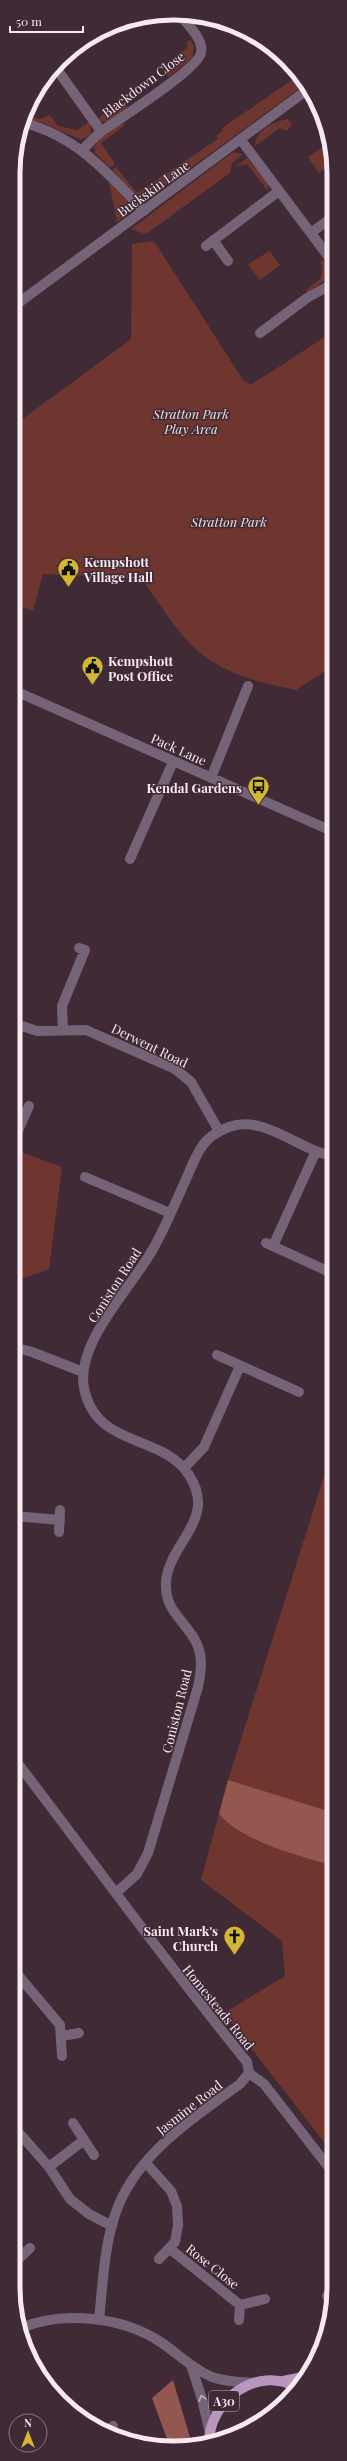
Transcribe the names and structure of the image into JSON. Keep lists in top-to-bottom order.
{
  "streets": {
    "main road": ["A30"],
    "street": [
      "Blackdown Close",
      "Buckskin Lane",
      "Pack Lane",
      "Derwent Road",
      "Coniston Road",
      "Homesteads Road",
      "Jasmine Road",
      "Rose Close"
    ]
  },
  "crossings": [
    ["Derwent Road", "Coniston Road"],
    ["Coniston Road", "Homesteads Road"],
    ["Homesteads Road", "Jasmine Road"],
    ["Jasmine Road", "Rose Close"]
  ],
  "parks": ["Stratton Park Play Area", "Stratton Park"],
  "places": {
    "public building": ["Kempshott Village Hall", "Kempshott Post Office"],
    "bus stop": ["Kendal Gardens"],
    "church": ["Saint Mark's Church"]
  },
  "scale_bar": "50 m",
  "north": "top"
}
